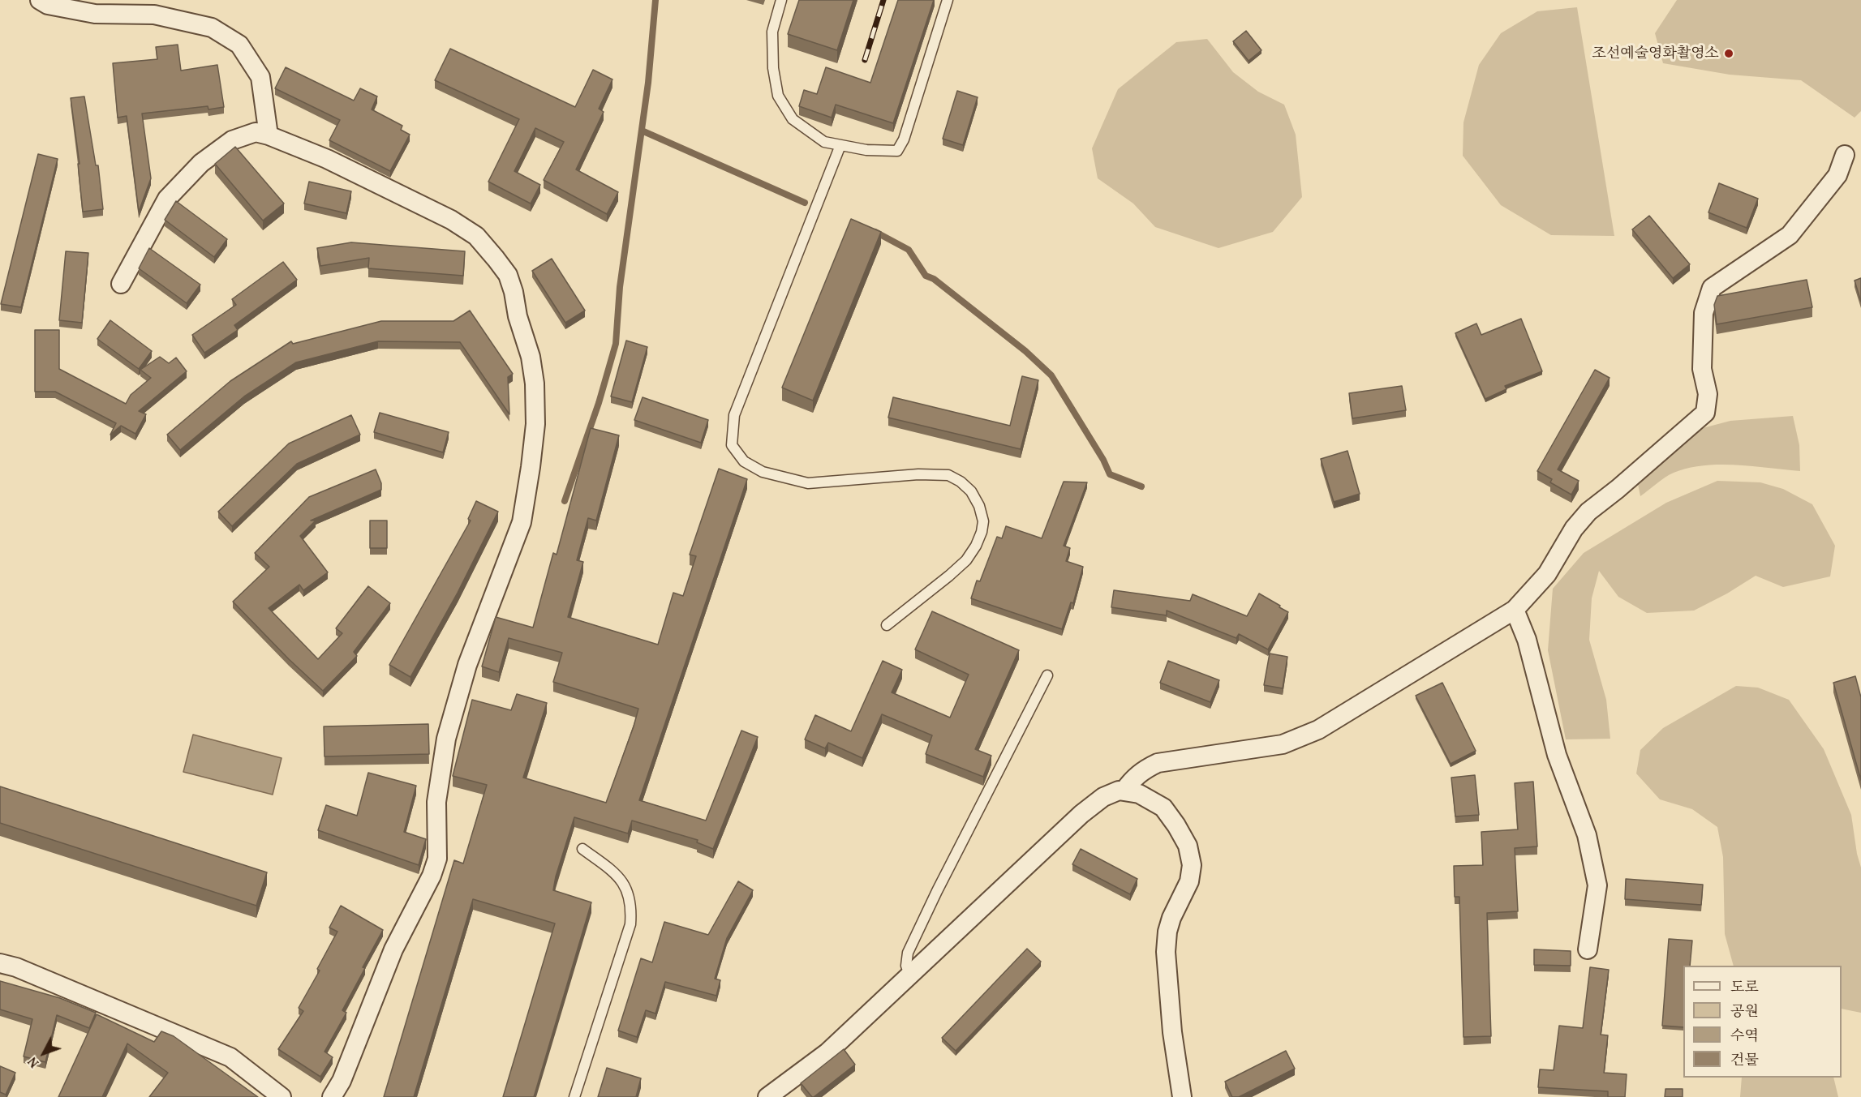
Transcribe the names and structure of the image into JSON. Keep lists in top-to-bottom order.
{
  "places": ["조선예술영화촬영소"],
  "legend": [
    "도로",
    "공원",
    "수역",
    "건물"
  ],
  "north": "bottom left"
}
